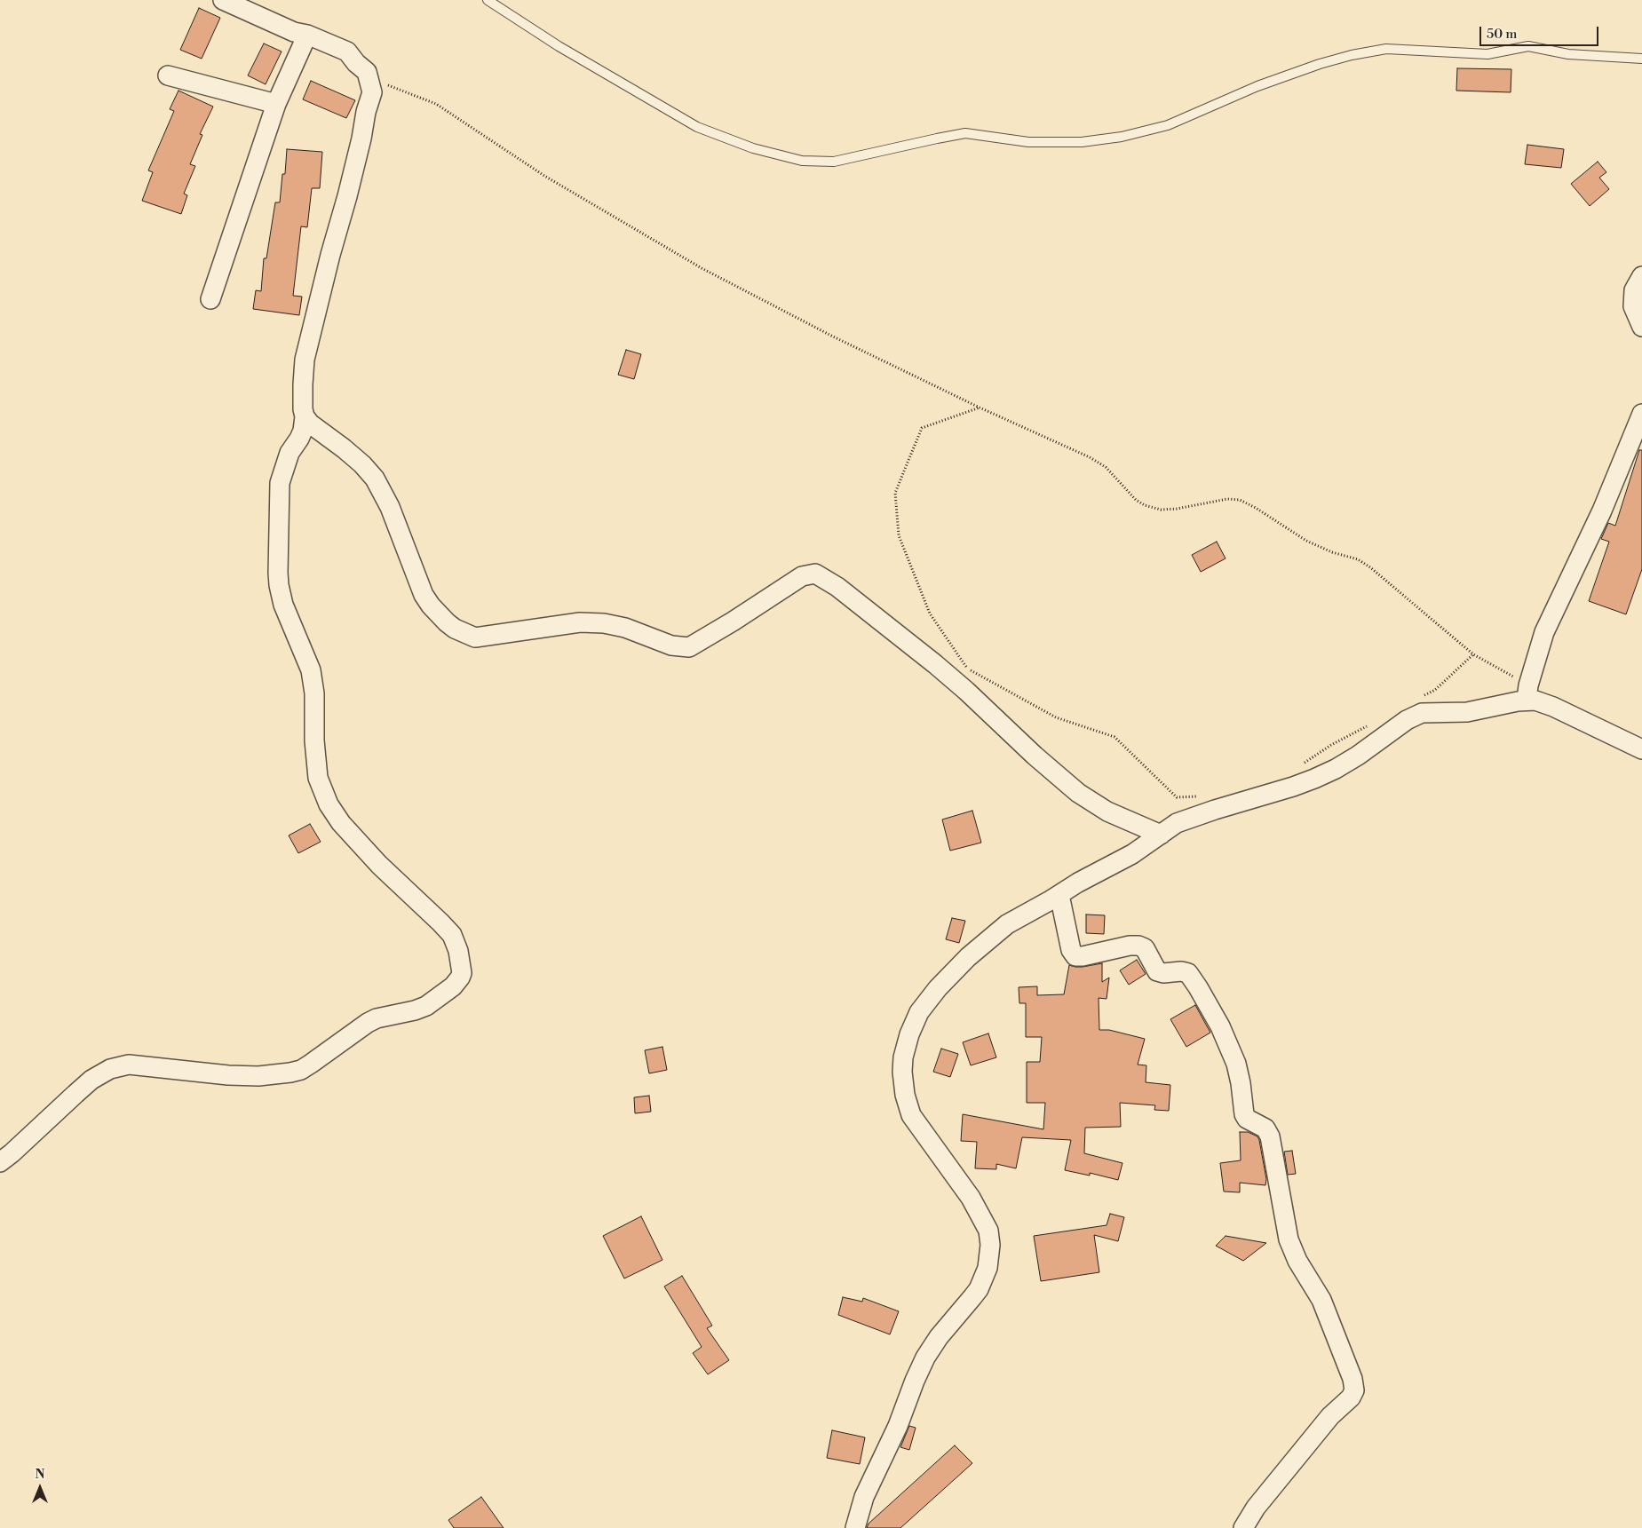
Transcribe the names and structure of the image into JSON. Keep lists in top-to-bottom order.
{
  "scale_bar": "50 m",
  "north": "top"
}
